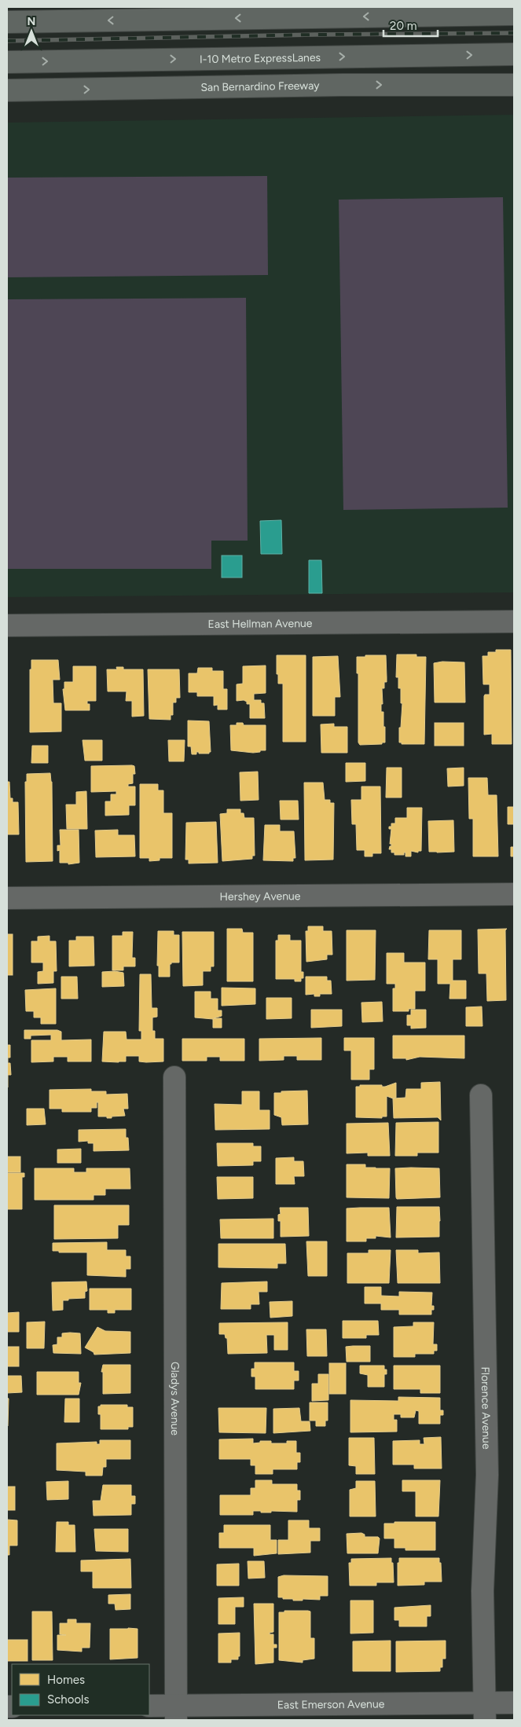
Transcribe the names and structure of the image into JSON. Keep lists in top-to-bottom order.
{
  "streets": {
    "highway": ["I-10 Metro ExpressLanes", "San Bernardino Freeway"],
    "street": [
      "East Hellman Avenue",
      "Hershey Avenue",
      "Gladys Avenue",
      "Florence Avenue",
      "East Emerson Avenue"
    ]
  },
  "crossings": [
    ["Gladys Avenue", "East Emerson Avenue"],
    ["Florence Avenue", "East Emerson Avenue"]
  ],
  "legend": ["Homes", "Schools"],
  "scale_bar": "20 m",
  "north": "top"
}
